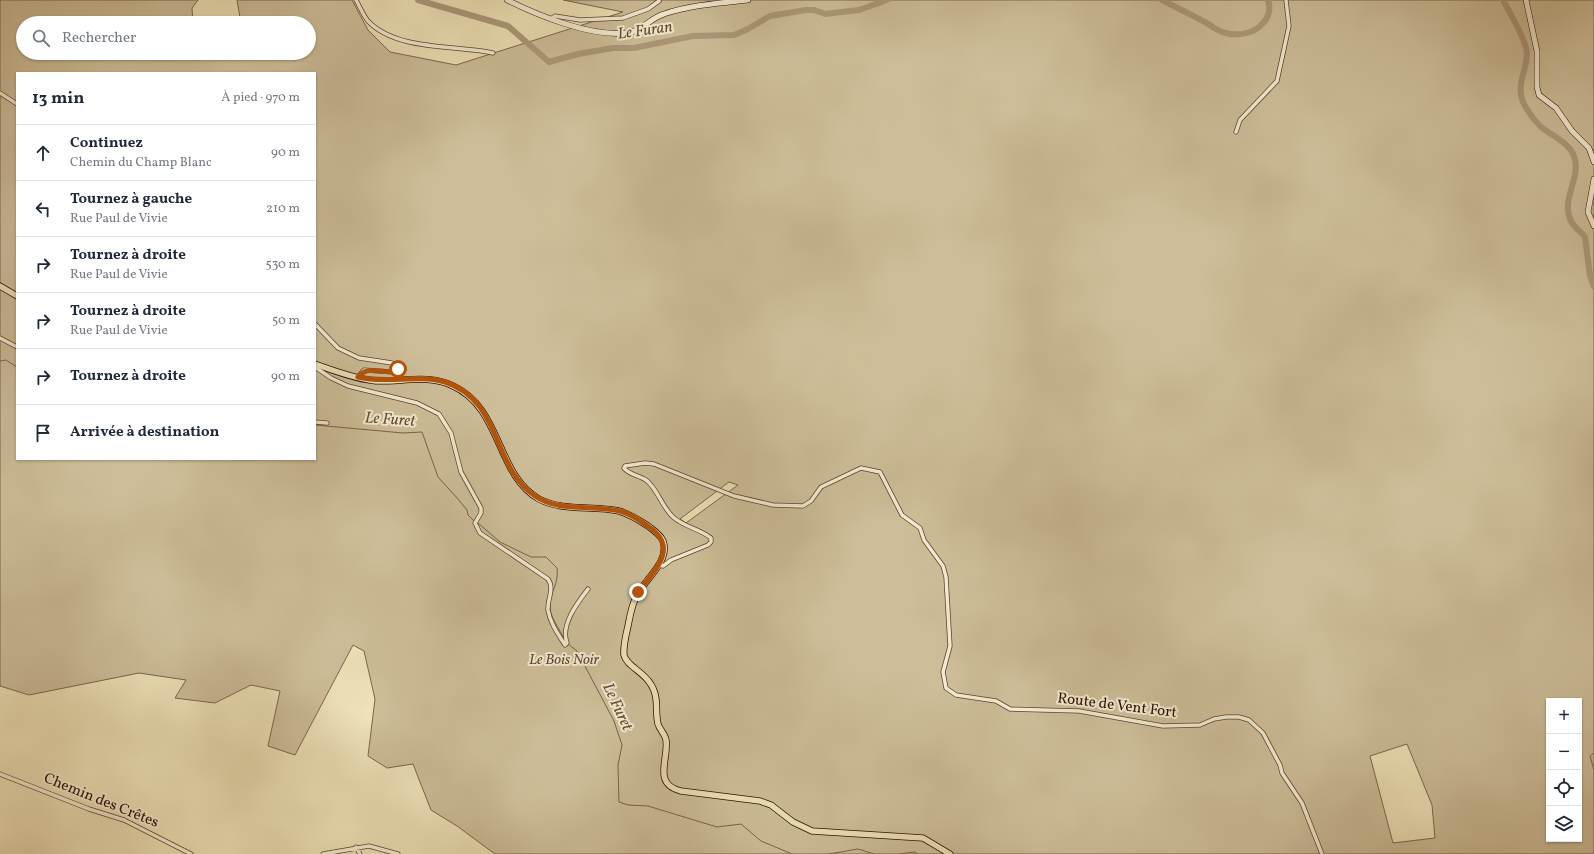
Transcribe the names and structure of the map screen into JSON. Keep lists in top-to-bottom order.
{
  "streets": {
    "street": ["Route de Vent Fort", "Chemin des Crêtes"]
  },
  "water": ["Le Furan", "Le Furet"],
  "parks": ["Le Bois Noir"],
  "page": {
    "search": "Rechercher",
    "heading": ["13 min", "À pied · 970 m"],
    "list": [
      ["Continuez", "Chemin du Champ Blanc", "90 m"],
      ["Tournez à gauche", "Rue Paul de Vivie", "210 m"],
      ["Tournez à droite", "Rue Paul de Vivie", "530 m"],
      ["Tournez à droite", "Rue Paul de Vivie", "50 m"],
      ["Tournez à droite", "90 m"],
      "Arrivée à destination"
    ],
    "map_buttons": ["+", "−"]
  }
}
